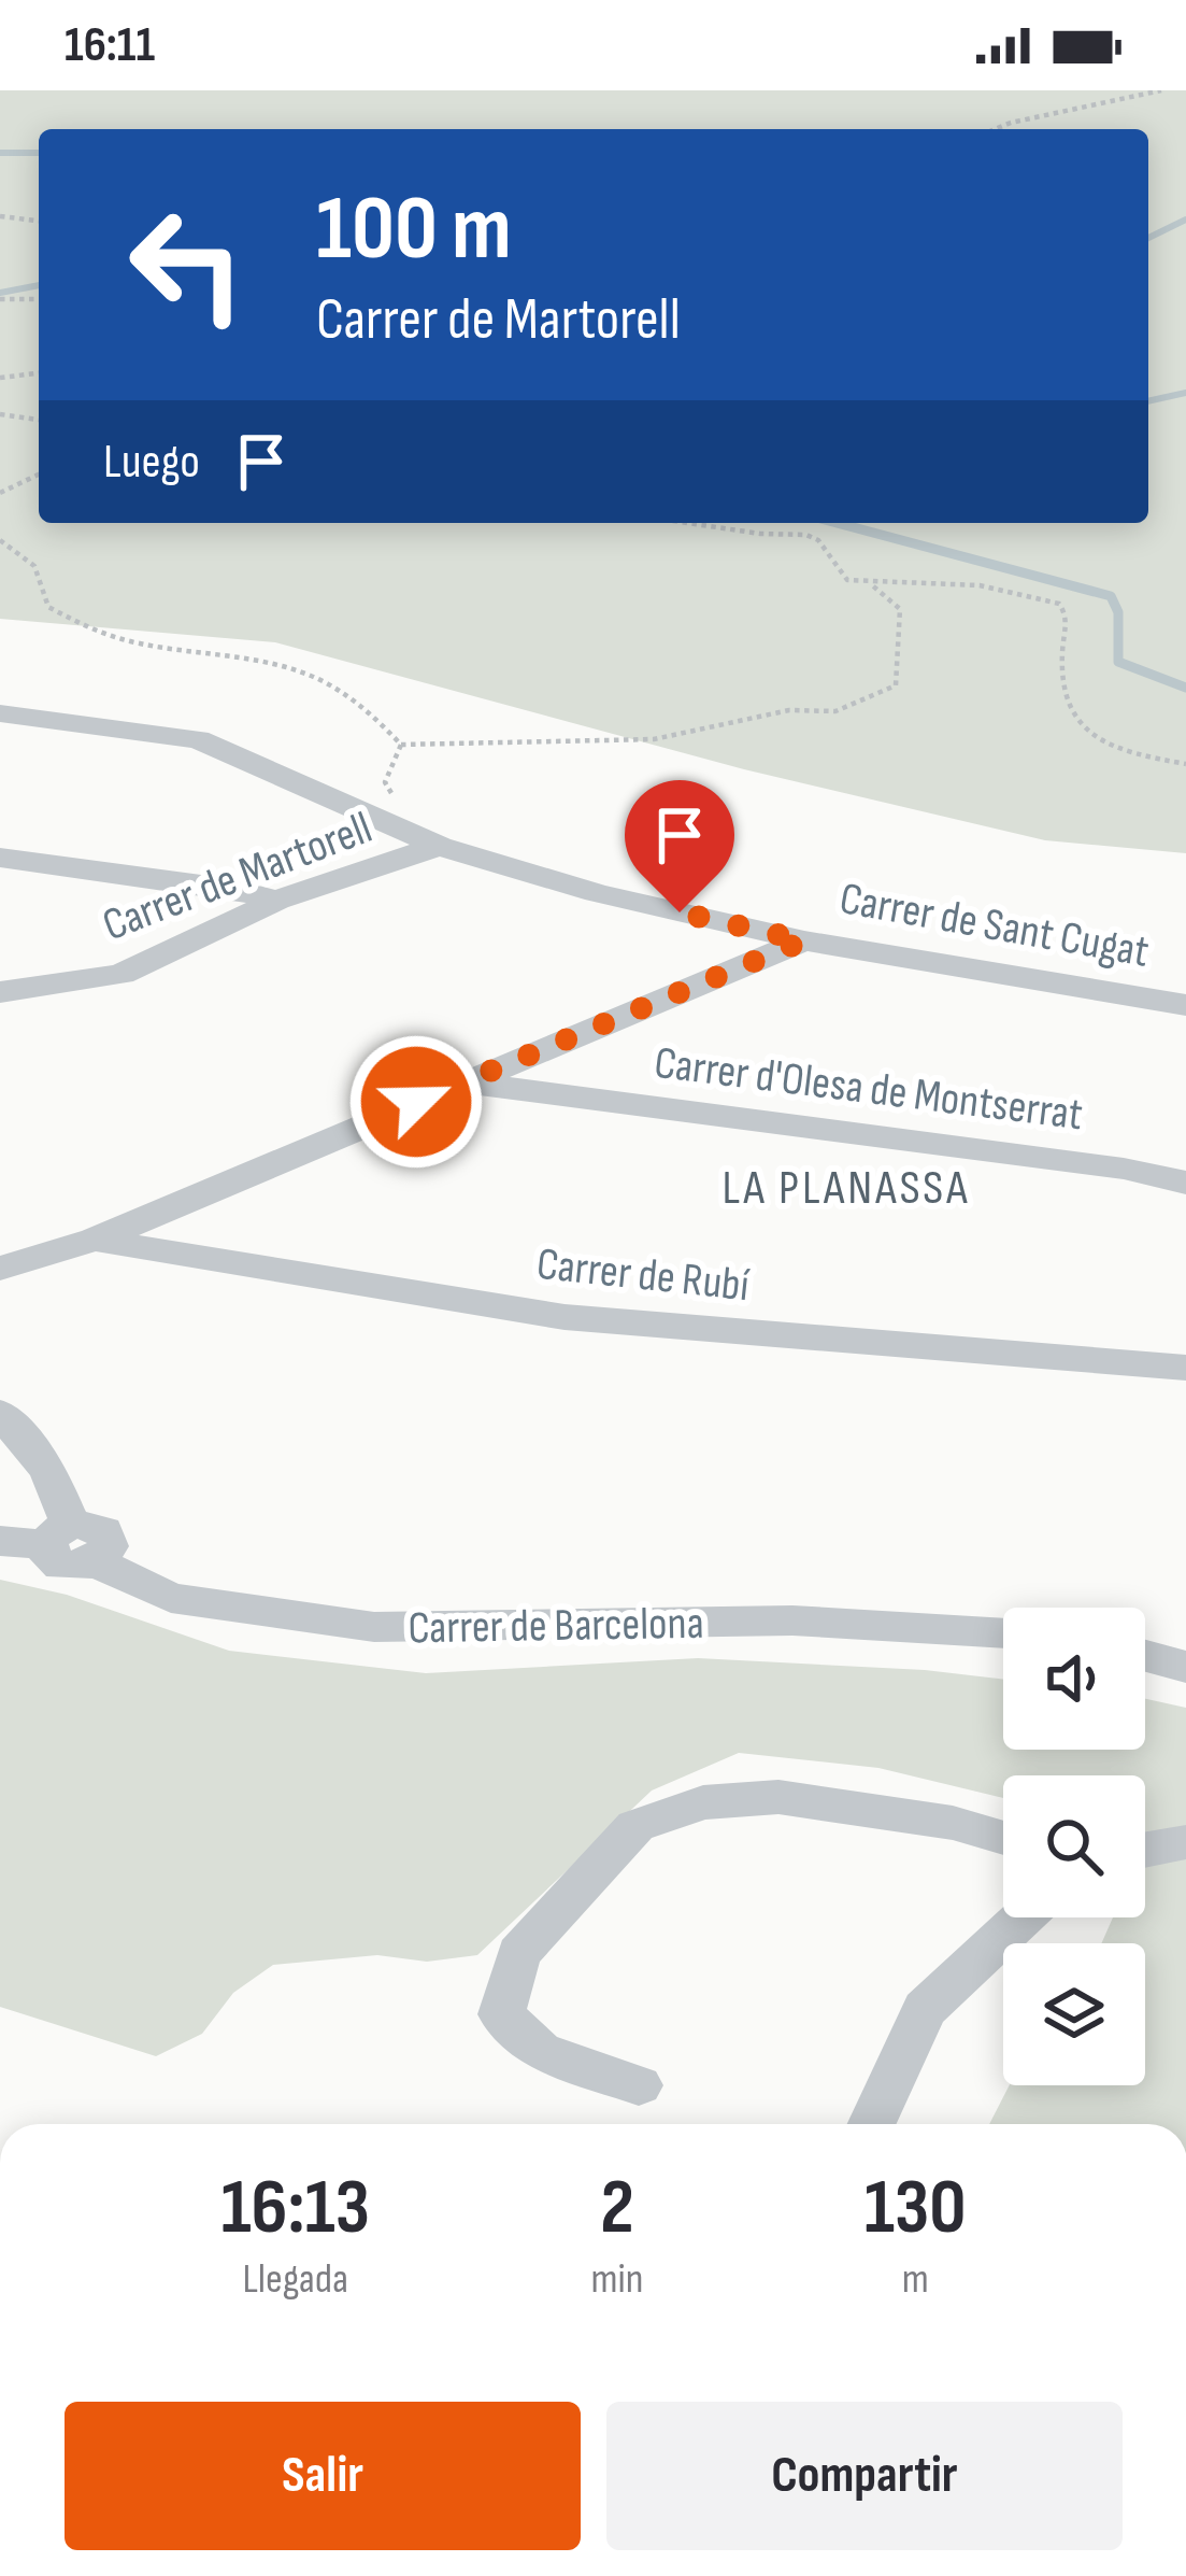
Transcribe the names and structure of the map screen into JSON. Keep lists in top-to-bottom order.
{
  "streets": {
    "street": [
      "Carrer de Martorell",
      "Carrer de Sant Cugat",
      "Carrer d'Olesa de Montserrat",
      "Carrer de Rubí",
      "Carrer de Barcelona"
    ]
  },
  "crossings": [
    ["Carrer de Martorell", "Carrer de Sant Cugat"],
    ["Carrer de Sant Cugat", "Carrer d'Olesa de Montserrat"],
    ["Carrer de Sant Cugat", "Carrer de Rubí"]
  ],
  "districts": ["LA PLANASSA"],
  "page": {
    "status": "16:11",
    "turn": ["100 m", "Carrer de Martorell"],
    "then": "Luego",
    "eta": [
      "16:13",
      "Llegada",
      "2",
      "min",
      "130",
      "m"
    ],
    "buttons": ["Salir", "Compartir"]
  }
}
